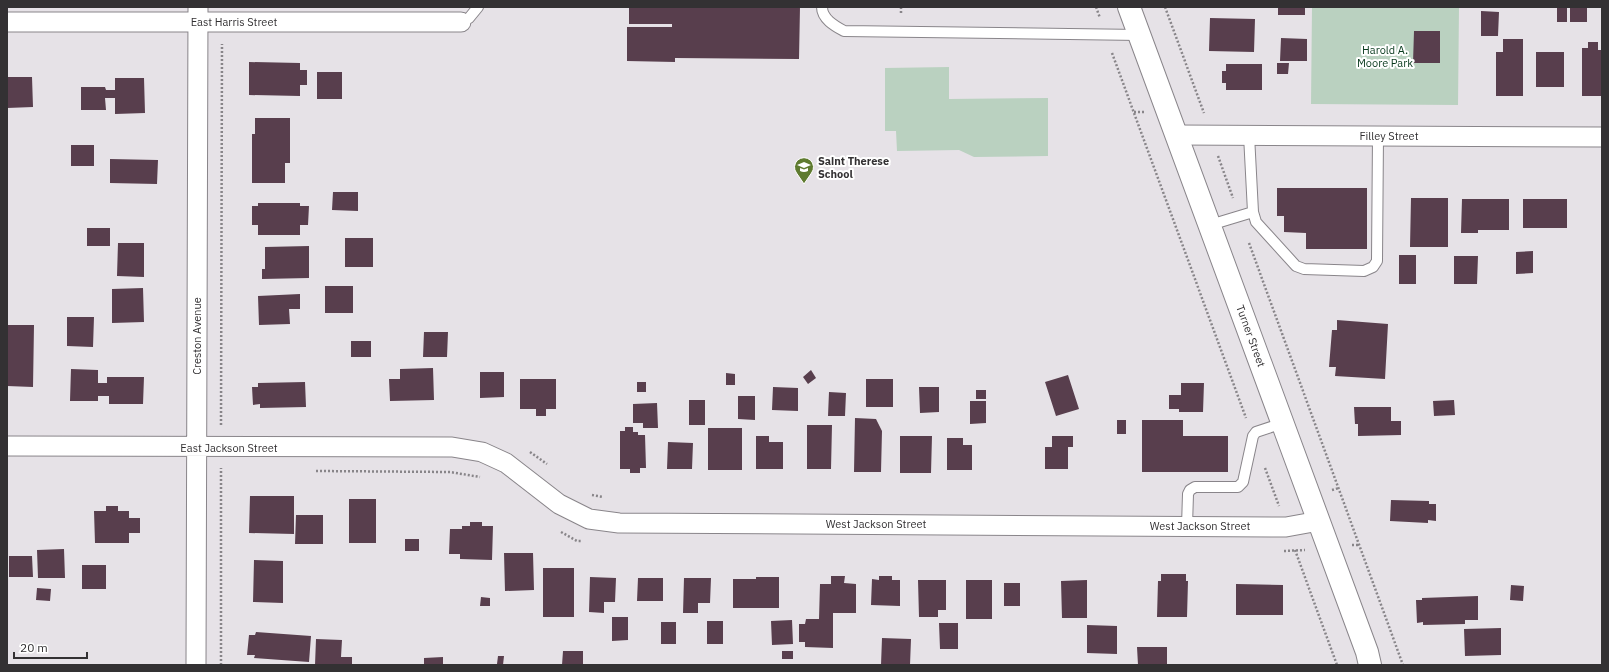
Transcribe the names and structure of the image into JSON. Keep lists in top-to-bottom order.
{
  "streets": {
    "street": [
      "East Harris Street",
      "Filley Street",
      "Creston Avenue",
      "Turner Street",
      "East Jackson Street",
      "West Jackson Street"
    ]
  },
  "crossings": [
    ["East Harris Street", "Creston Avenue"],
    ["Filley Street", "Turner Street"],
    ["Creston Avenue", "East Jackson Street"],
    ["Turner Street", "West Jackson Street"],
    ["East Jackson Street", "West Jackson Street"]
  ],
  "parks": ["Harold A. Moore Park"],
  "places": {
    "school or university": ["Saint Therese School"]
  },
  "scale_bar": "20 m"
}
